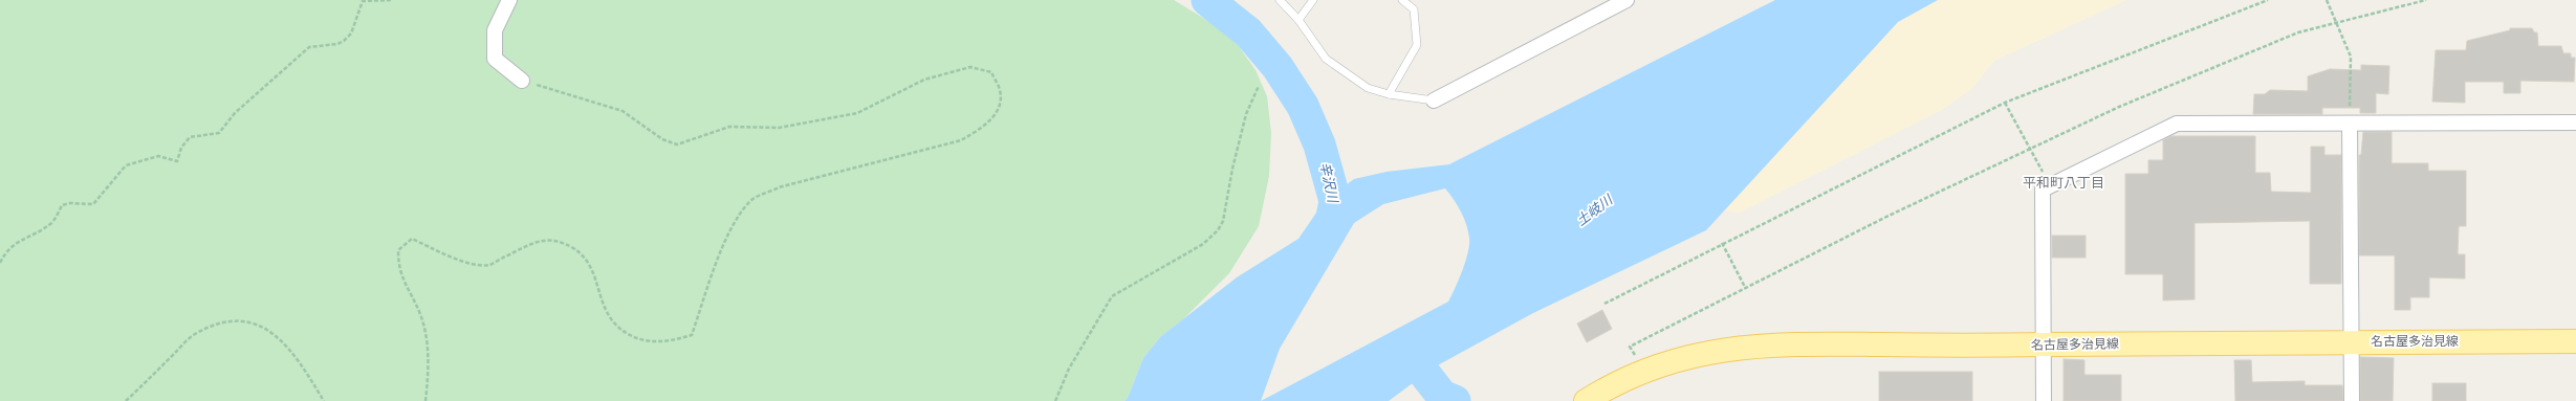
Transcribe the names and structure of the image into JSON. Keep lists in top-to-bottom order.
{
  "streets": {
    "main road": ["名古屋多治見線"]
  },
  "districts": ["平和町八丁目"],
  "water": ["辛沢川", "土岐川"]
}
